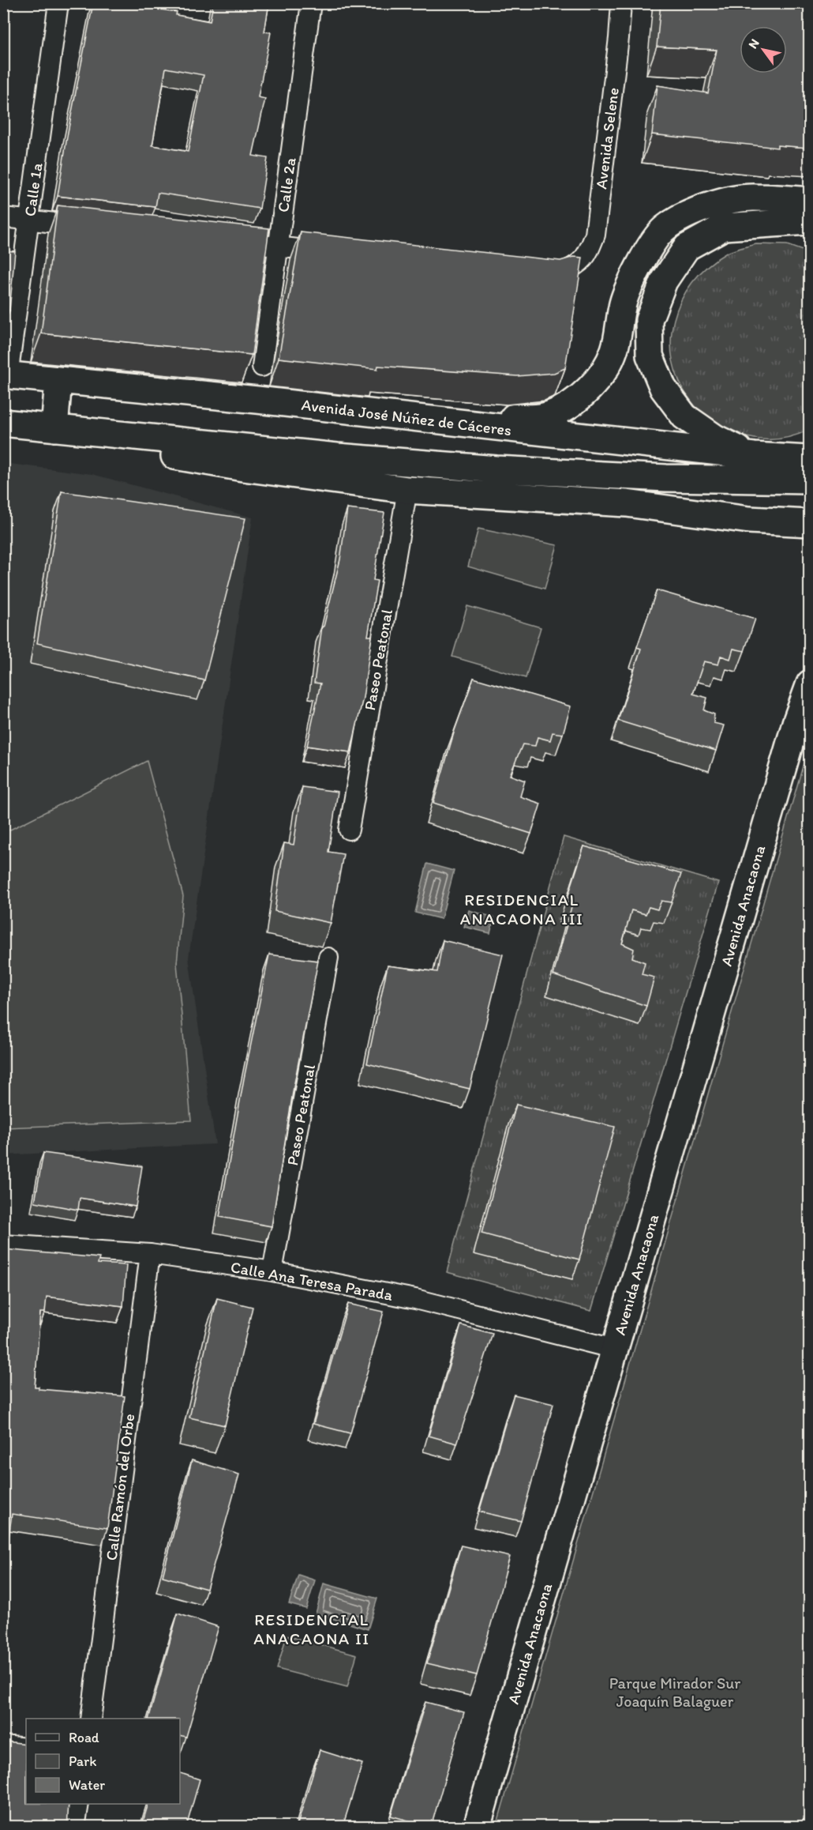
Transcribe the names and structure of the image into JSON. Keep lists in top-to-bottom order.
{
  "streets": {
    "main road": ["Avenida José Núñez de Cáceres", "Avenida Anacaona"],
    "street": [
      "Avenida Selene",
      "Calle 2a",
      "Calle 1a",
      "Paseo Peatonal",
      "Calle Ana Teresa Parada",
      "Calle Ramón del Orbe"
    ]
  },
  "crossings": [
    ["Calle 1a", "Avenida José Núñez de Cáceres"],
    ["Paseo Peatonal", "Calle Ana Teresa Parada"],
    ["Avenida Anacaona", "Calle Ana Teresa Parada"],
    ["Calle Ana Teresa Parada", "Calle Ramón del Orbe"]
  ],
  "districts": ["RESIDENCIAL ANACAONA III", "RESIDENCIAL ANACAONA II"],
  "parks": ["Parque Mirador Sur Joaquín Balaguer"],
  "legend": ["Road", "Park", "Water"],
  "north": "top left"
}
